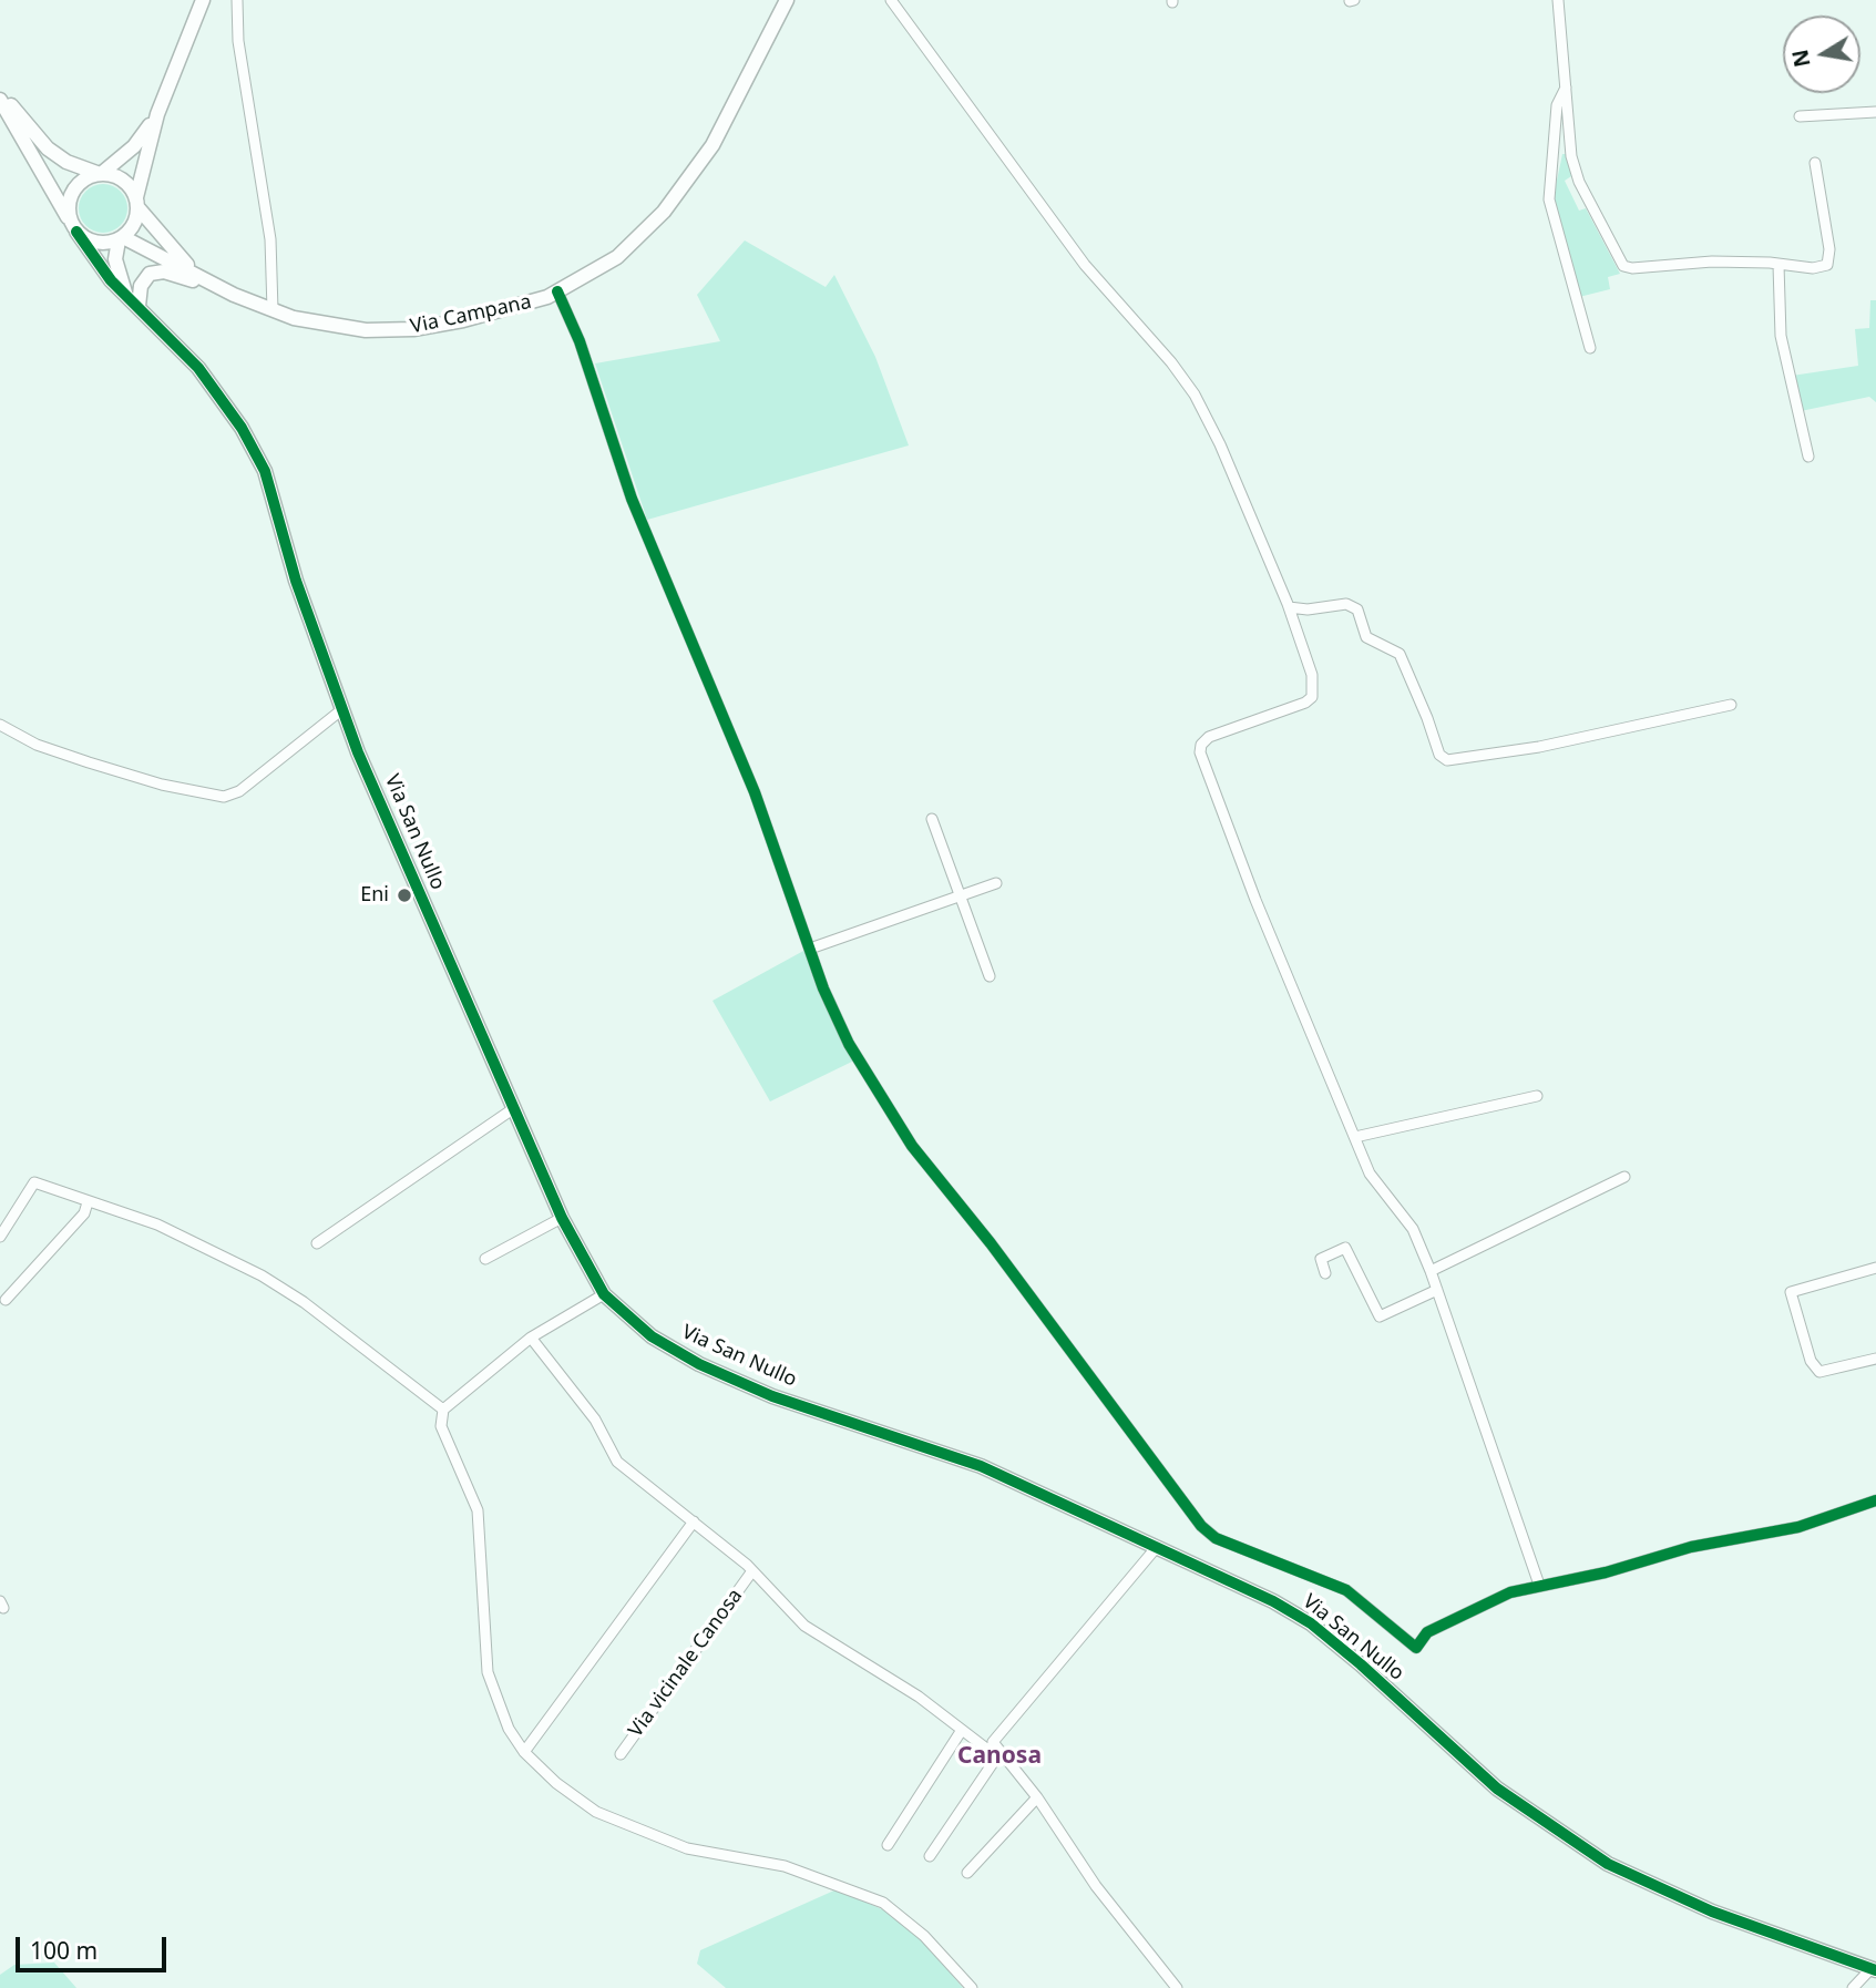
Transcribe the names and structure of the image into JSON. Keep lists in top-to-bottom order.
{
  "streets": {
    "street": ["Via Campana", "Via San Nullo", "Via vicinale Canosa"]
  },
  "crossings": [
    ["Via Campana", "Via San Nullo"]
  ],
  "districts": ["Canosa"],
  "places": ["Eni"],
  "scale_bar": "100 m",
  "north": "left"
}
